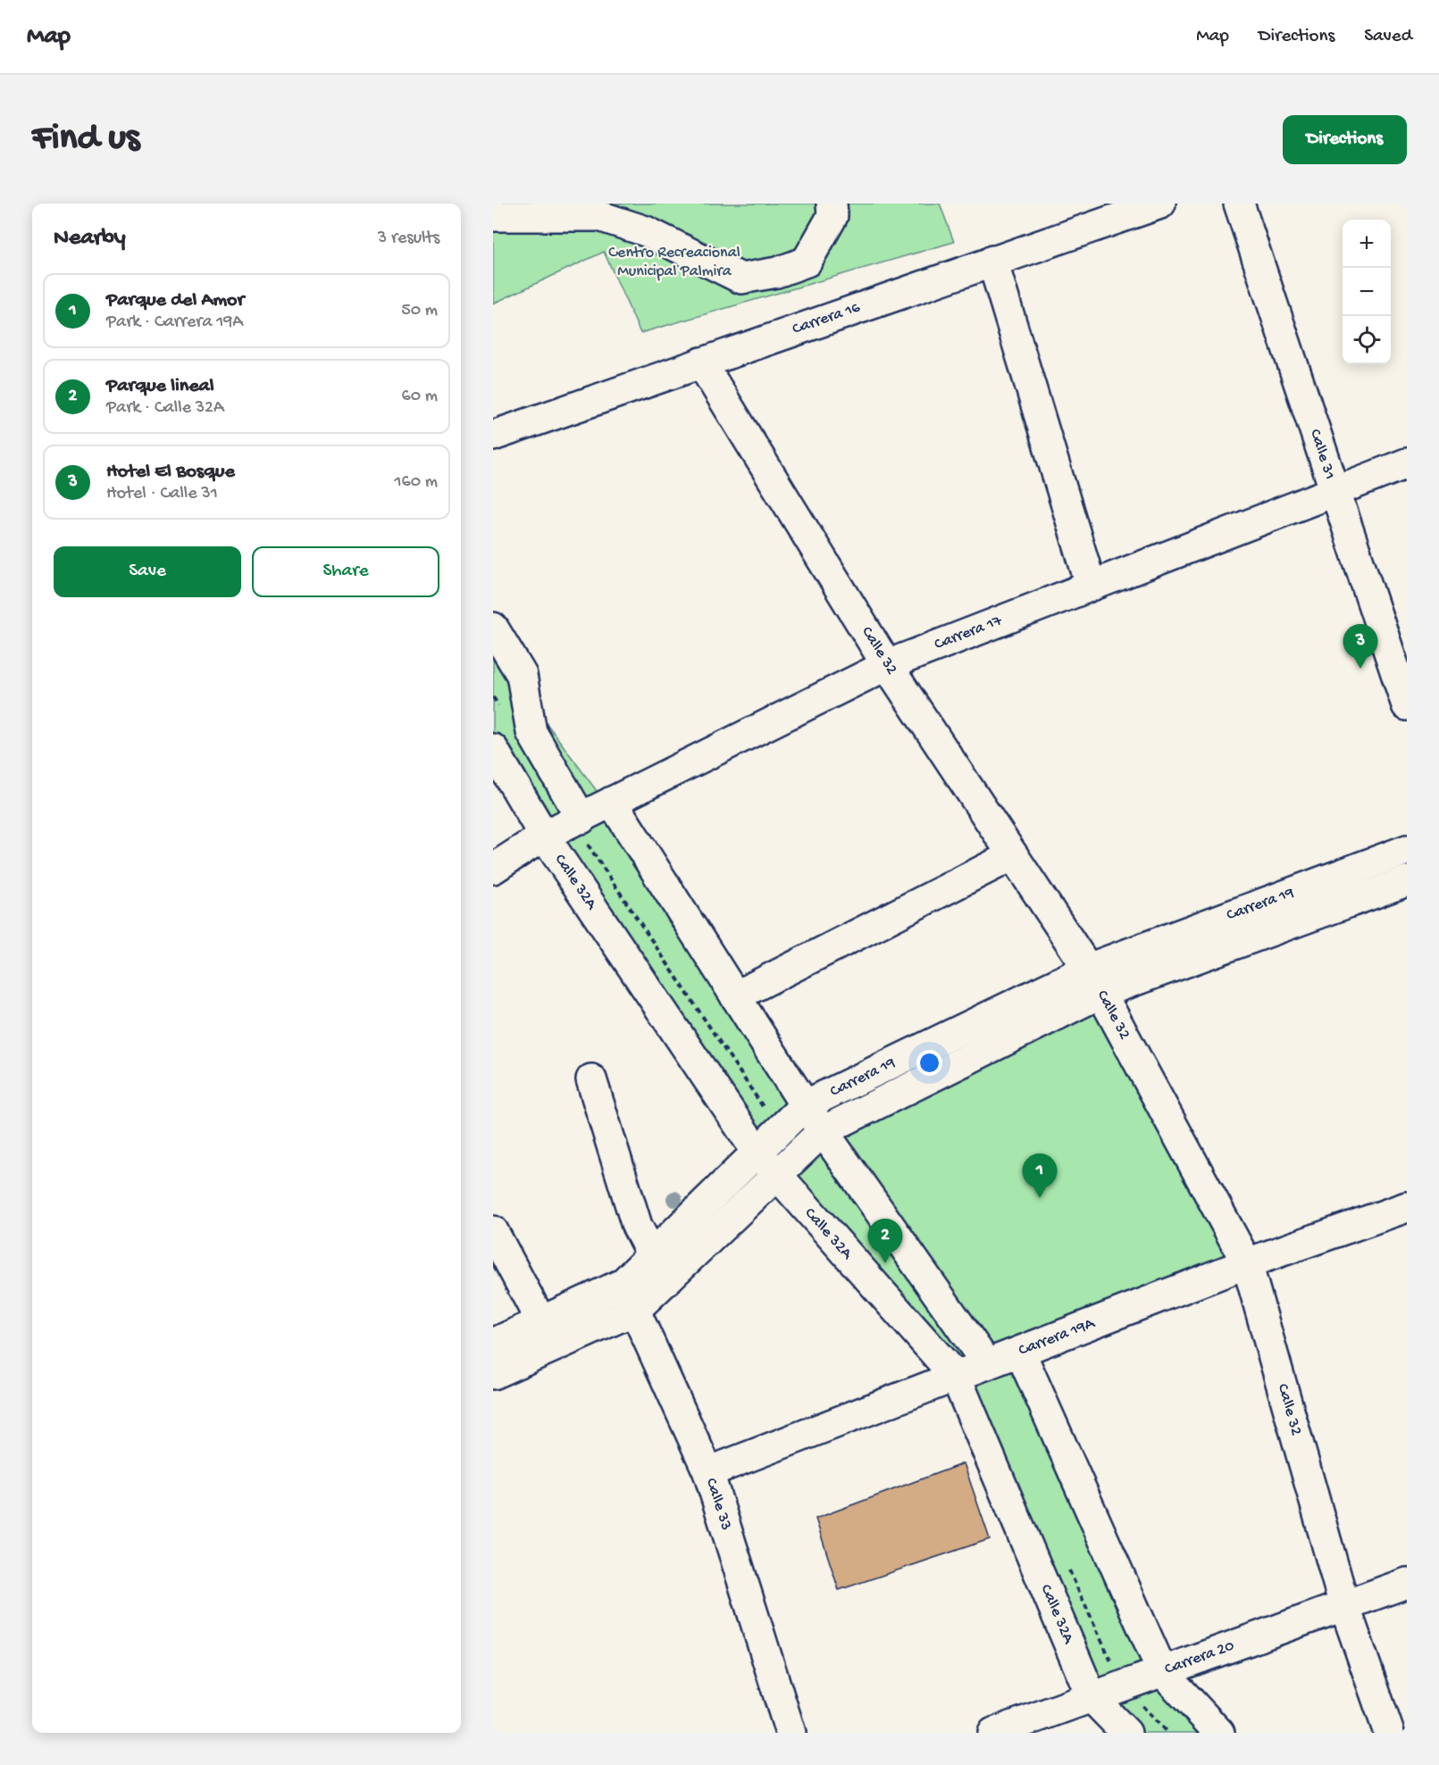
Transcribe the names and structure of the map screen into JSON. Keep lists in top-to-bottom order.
{
  "streets": {
    "street": [
      "Carrera 16",
      "Calle 31",
      "Carrera 17",
      "Calle 32",
      "Calle 32A",
      "Carrera 19",
      "Carrera 19A",
      "Calle 33",
      "Carrera 20"
    ]
  },
  "crossings": [
    ["Carrera 16", "Calle 32"],
    ["Calle 31", "Carrera 17"],
    ["Carrera 17", "Calle 32"],
    ["Carrera 17", "Calle 32A"],
    ["Calle 32", "Carrera 19"],
    ["Calle 32", "Carrera 19A"],
    ["Calle 32", "Carrera 20"],
    ["Calle 32A", "Carrera 19"],
    ["Calle 32A", "Carrera 19A"],
    ["Calle 32A", "Carrera 20"],
    ["Carrera 19", "Calle 33"],
    ["Carrera 19A", "Calle 33"]
  ],
  "parks": ["Centro Recreacional Municipal Palmira"],
  "page": {
    "header": "Map",
    "nav": ["Map", "Directions", "Saved"],
    "buttons": [
      "Directions",
      ["Save", "Share"]
    ],
    "title": "Find us",
    "heading": ["Nearby", "3 results"],
    "map_buttons": ["+", "−"],
    "list": [
      {
        "mark": "1",
        "name": "Parque del Amor",
        "note": "Park · Carrera 19A",
        "value": "50 m"
      },
      {
        "mark": "2",
        "name": "Parque lineal",
        "note": "Park · Calle 32A",
        "value": "60 m"
      },
      {
        "mark": "3",
        "name": "Hotel El Bosque",
        "note": "Hotel · Calle 31",
        "value": "160 m"
      }
    ],
    "pins": ["3", "1", "2"]
  }
}
